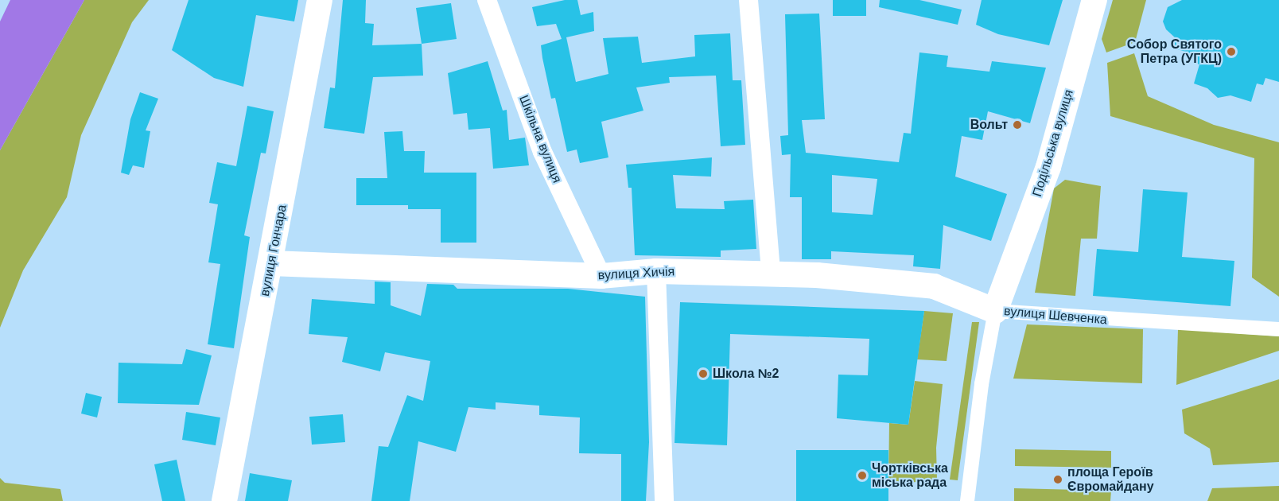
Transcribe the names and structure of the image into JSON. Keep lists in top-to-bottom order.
{
  "streets": {
    "street": [
      "Шкільна вулиця",
      "Подільська вулиця",
      "вулиця Гончара",
      "вулиця Хичія",
      "вулиця Шевченка"
    ]
  },
  "crossings": [
    ["Шкільна вулиця", "вулиця Хичія"],
    ["Подільська вулиця", "вулиця Хичія"],
    ["Подільська вулиця", "вулиця Шевченка"],
    ["вулиця Гончара", "вулиця Хичія"],
    ["вулиця Хичія", "вулиця Шевченка"]
  ],
  "places": [
    "Собор Святого Петра (УГКЦ)",
    "Вольт",
    "Школа №2",
    "Чортківська міська рада",
    "площа Героїв Євромайдану"
  ]
}
